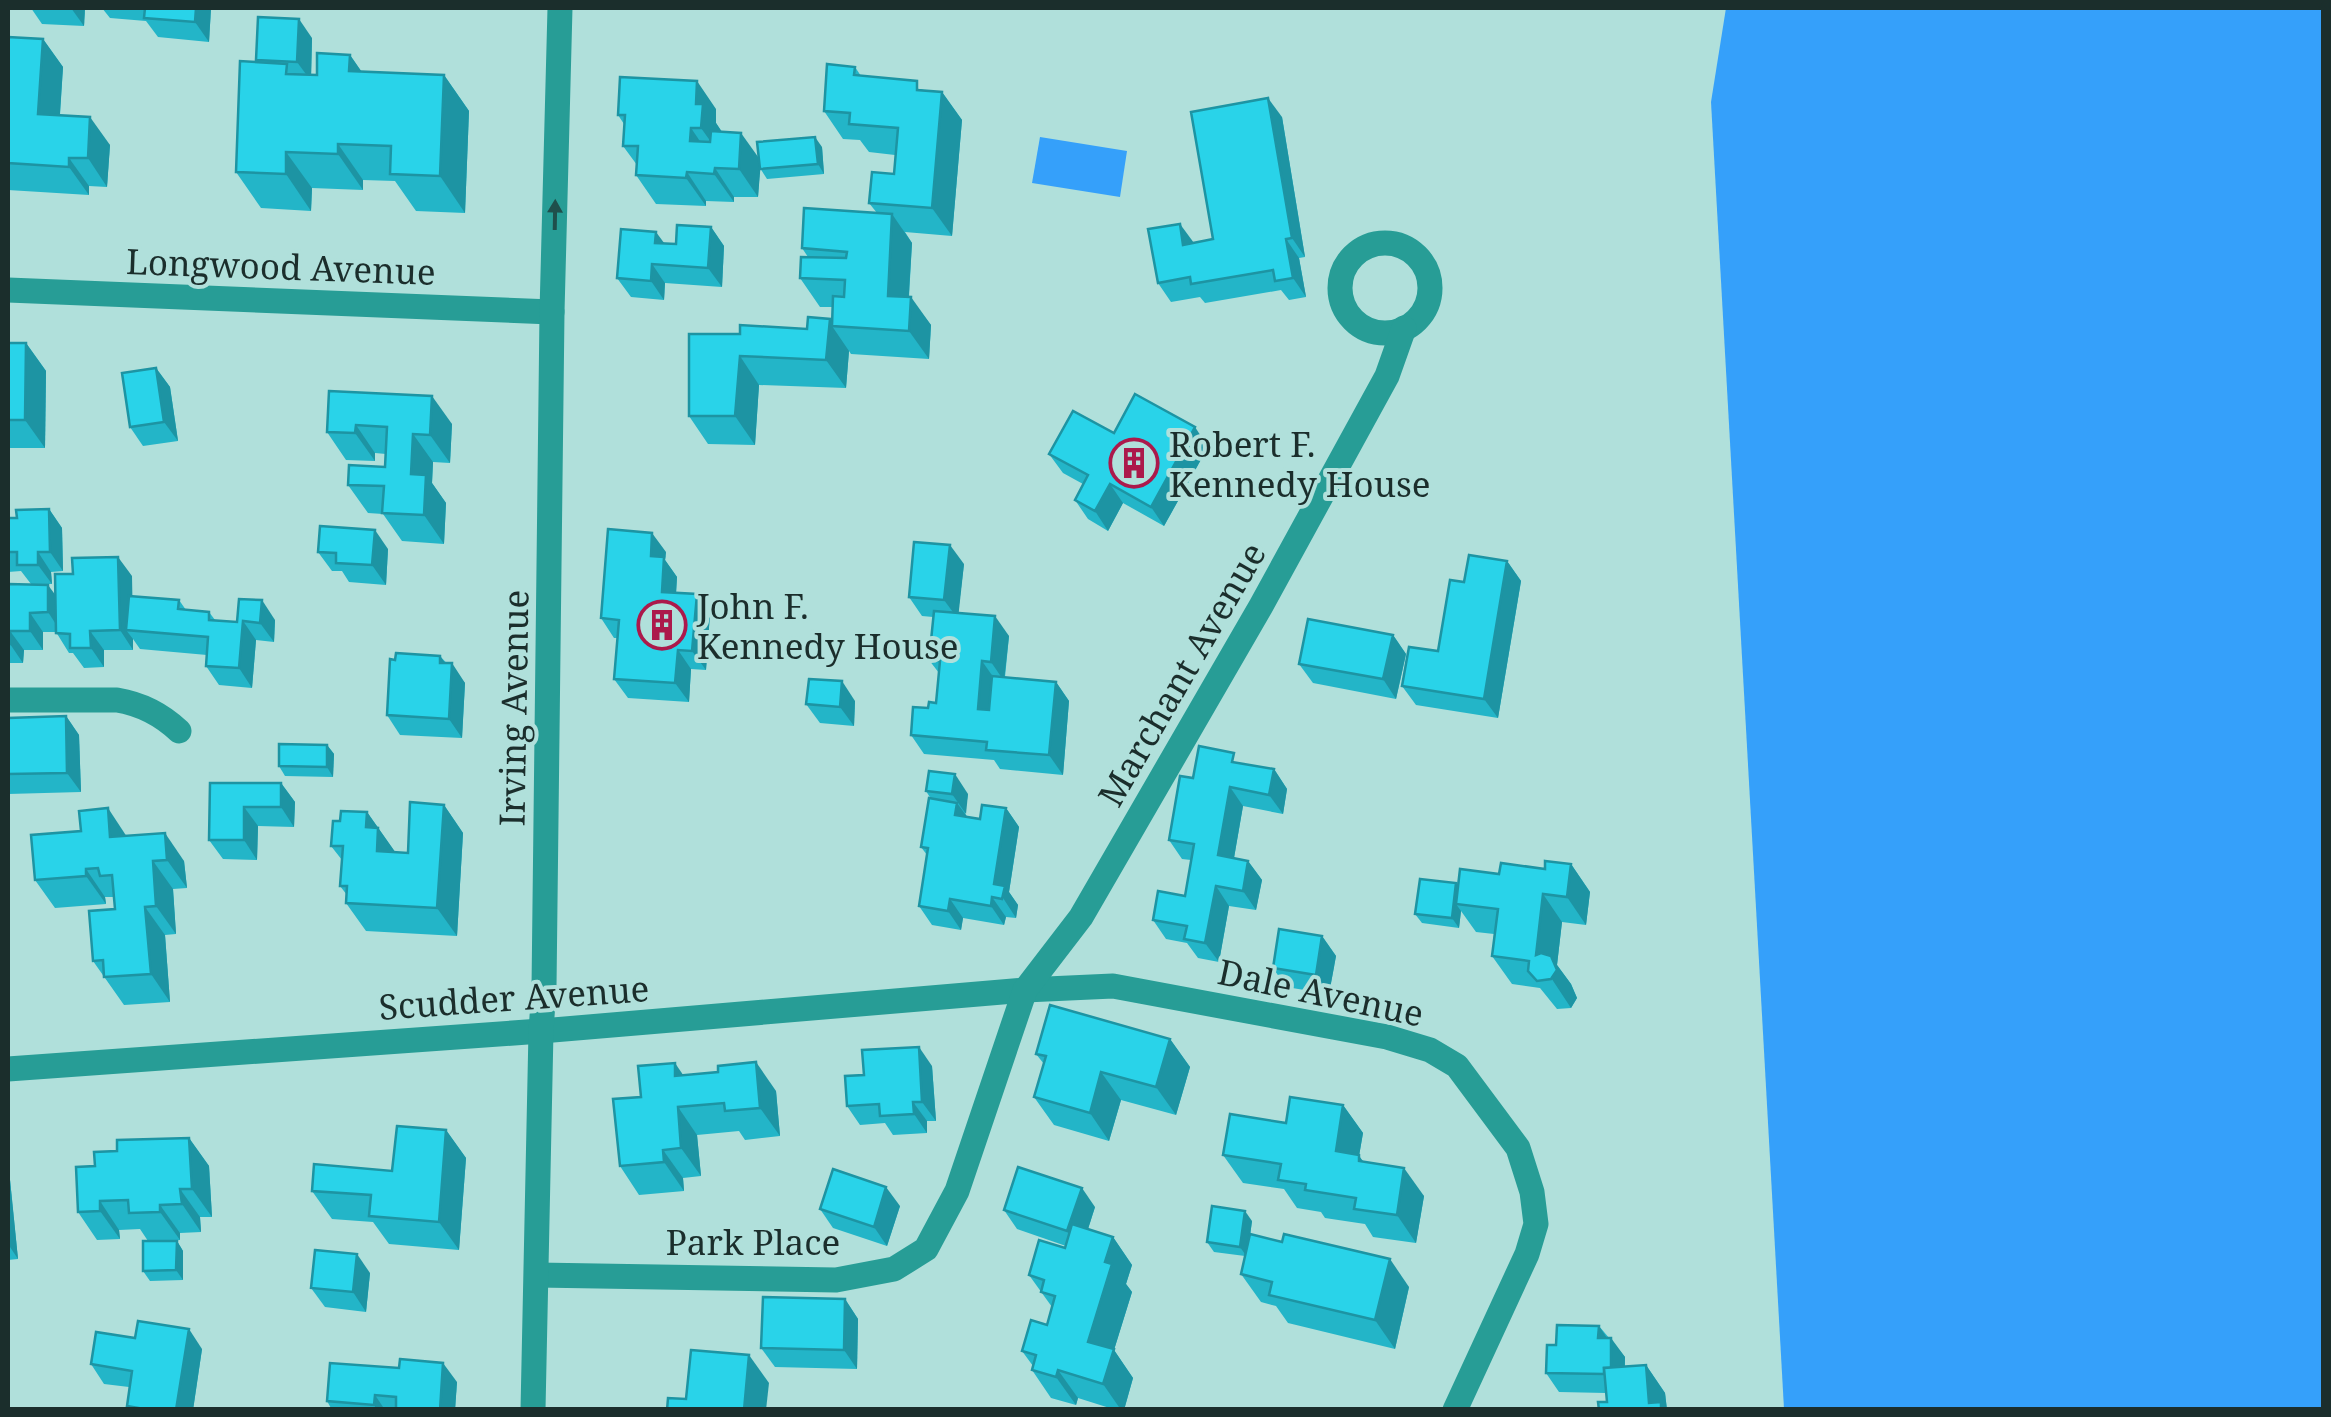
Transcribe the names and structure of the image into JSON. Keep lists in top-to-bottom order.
{
  "streets": {
    "street": [
      "Longwood Avenue",
      "Marchant Avenue",
      "Irving Avenue",
      "Dale Avenue",
      "Scudder Avenue",
      "Park Place"
    ]
  },
  "crossings": [
    ["Longwood Avenue", "Irving Avenue"],
    ["Marchant Avenue", "Dale Avenue"],
    ["Marchant Avenue", "Scudder Avenue"],
    ["Marchant Avenue", "Park Place"],
    ["Irving Avenue", "Scudder Avenue"],
    ["Irving Avenue", "Park Place"],
    ["Dale Avenue", "Scudder Avenue"],
    ["Dale Avenue", "Park Place"],
    ["Scudder Avenue", "Park Place"]
  ],
  "places": {
    "building": ["Robert F. Kennedy House", "John F. Kennedy House"]
  }
}
